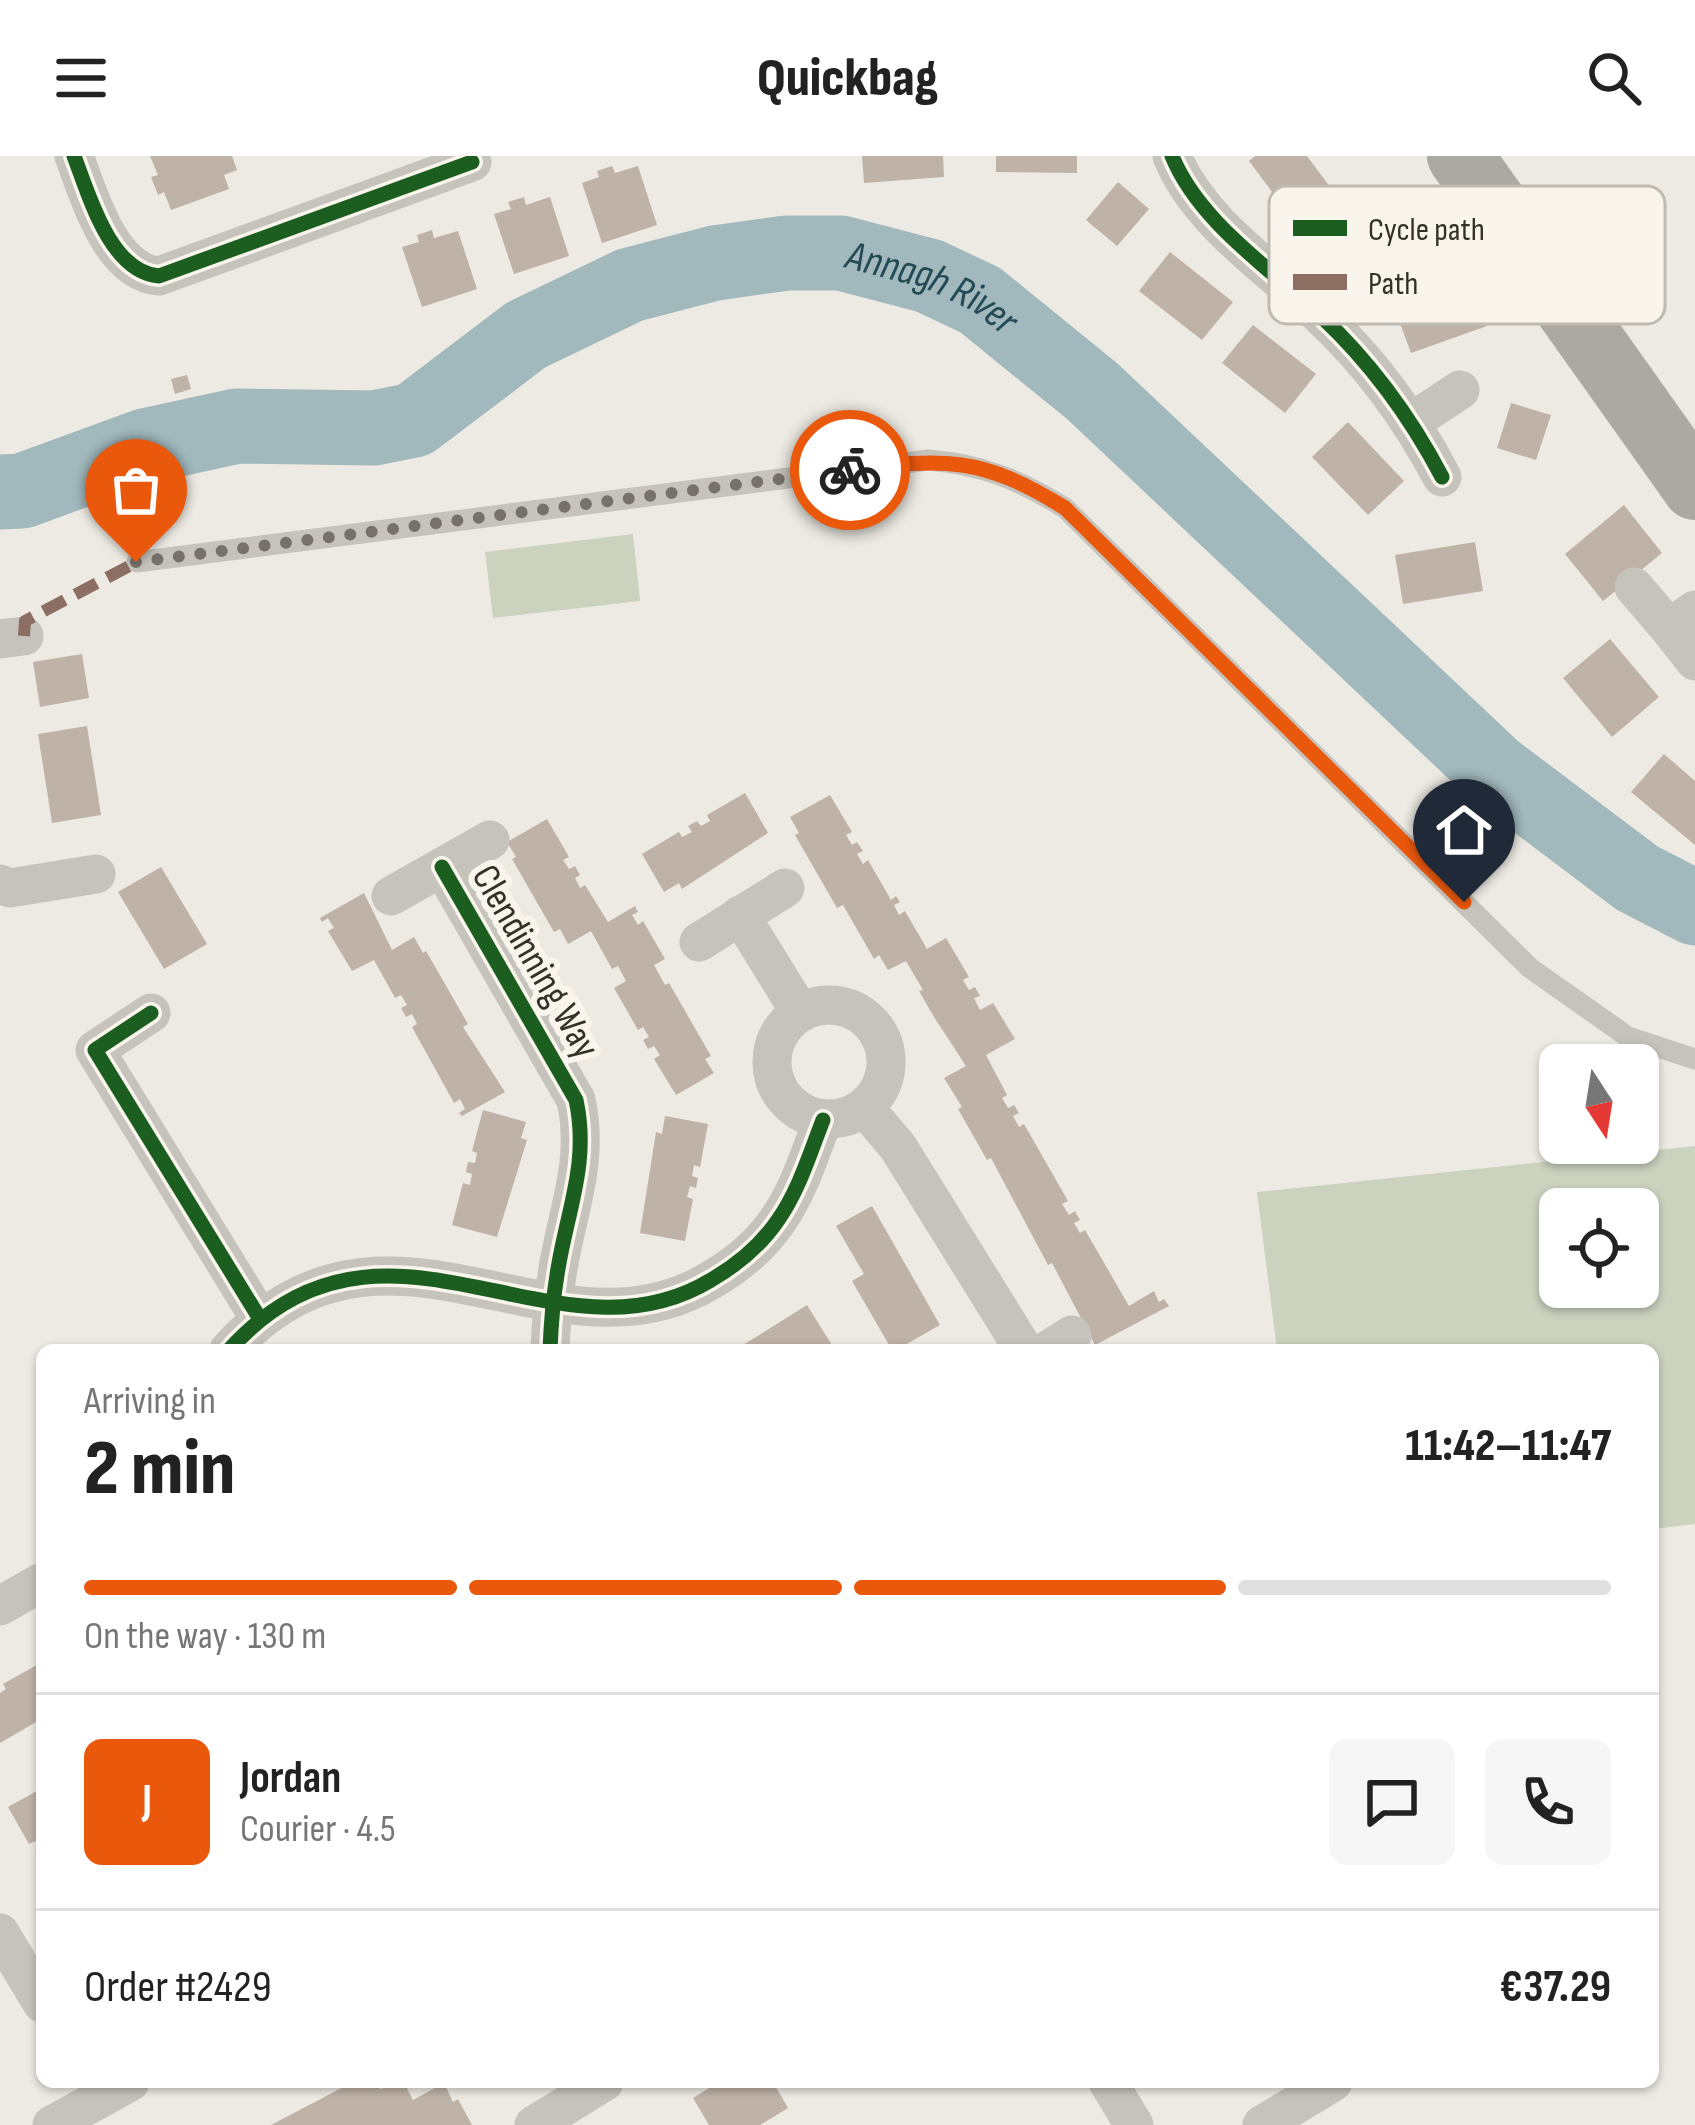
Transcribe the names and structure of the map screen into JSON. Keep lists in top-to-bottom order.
{
  "streets": {
    "street": ["Clendinning Way"]
  },
  "water": ["Annagh River"],
  "legend": ["Cycle path", "Path"],
  "north": "bottom",
  "page": {
    "header": "Quickbag",
    "heading": ["2 min", "Arriving in", "11:42–11:47"],
    "panel": [
      "Jordan",
      "Courier · 4.5",
      "Order #2429",
      "€37.29"
    ],
    "bar": "On the way · 130 m",
    "round": "J"
  }
}
